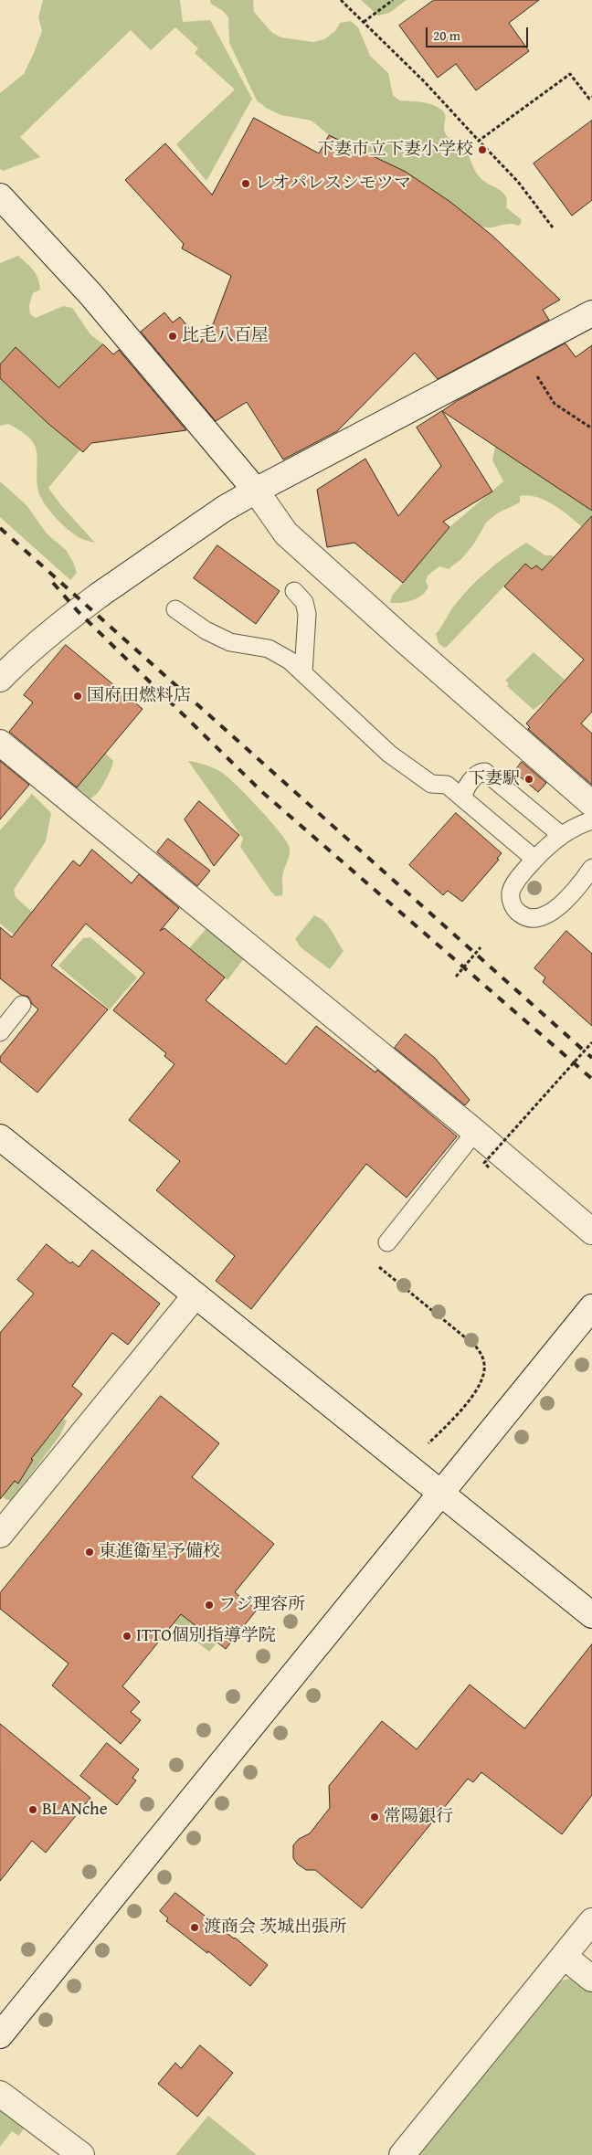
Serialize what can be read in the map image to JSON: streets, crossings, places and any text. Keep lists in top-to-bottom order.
{
  "places": [
    "下妻市立下妻小学校",
    "レオパレスシモツマ",
    "比毛八百屋",
    "国府田燃料店",
    "下妻駅",
    "東進衛星予備校",
    "フジ理容所",
    "ITTO個別指導学院",
    "BLANche",
    "常陽銀行",
    "渡商会 茨城出張所"
  ],
  "scale_bar": "20 m"
}
